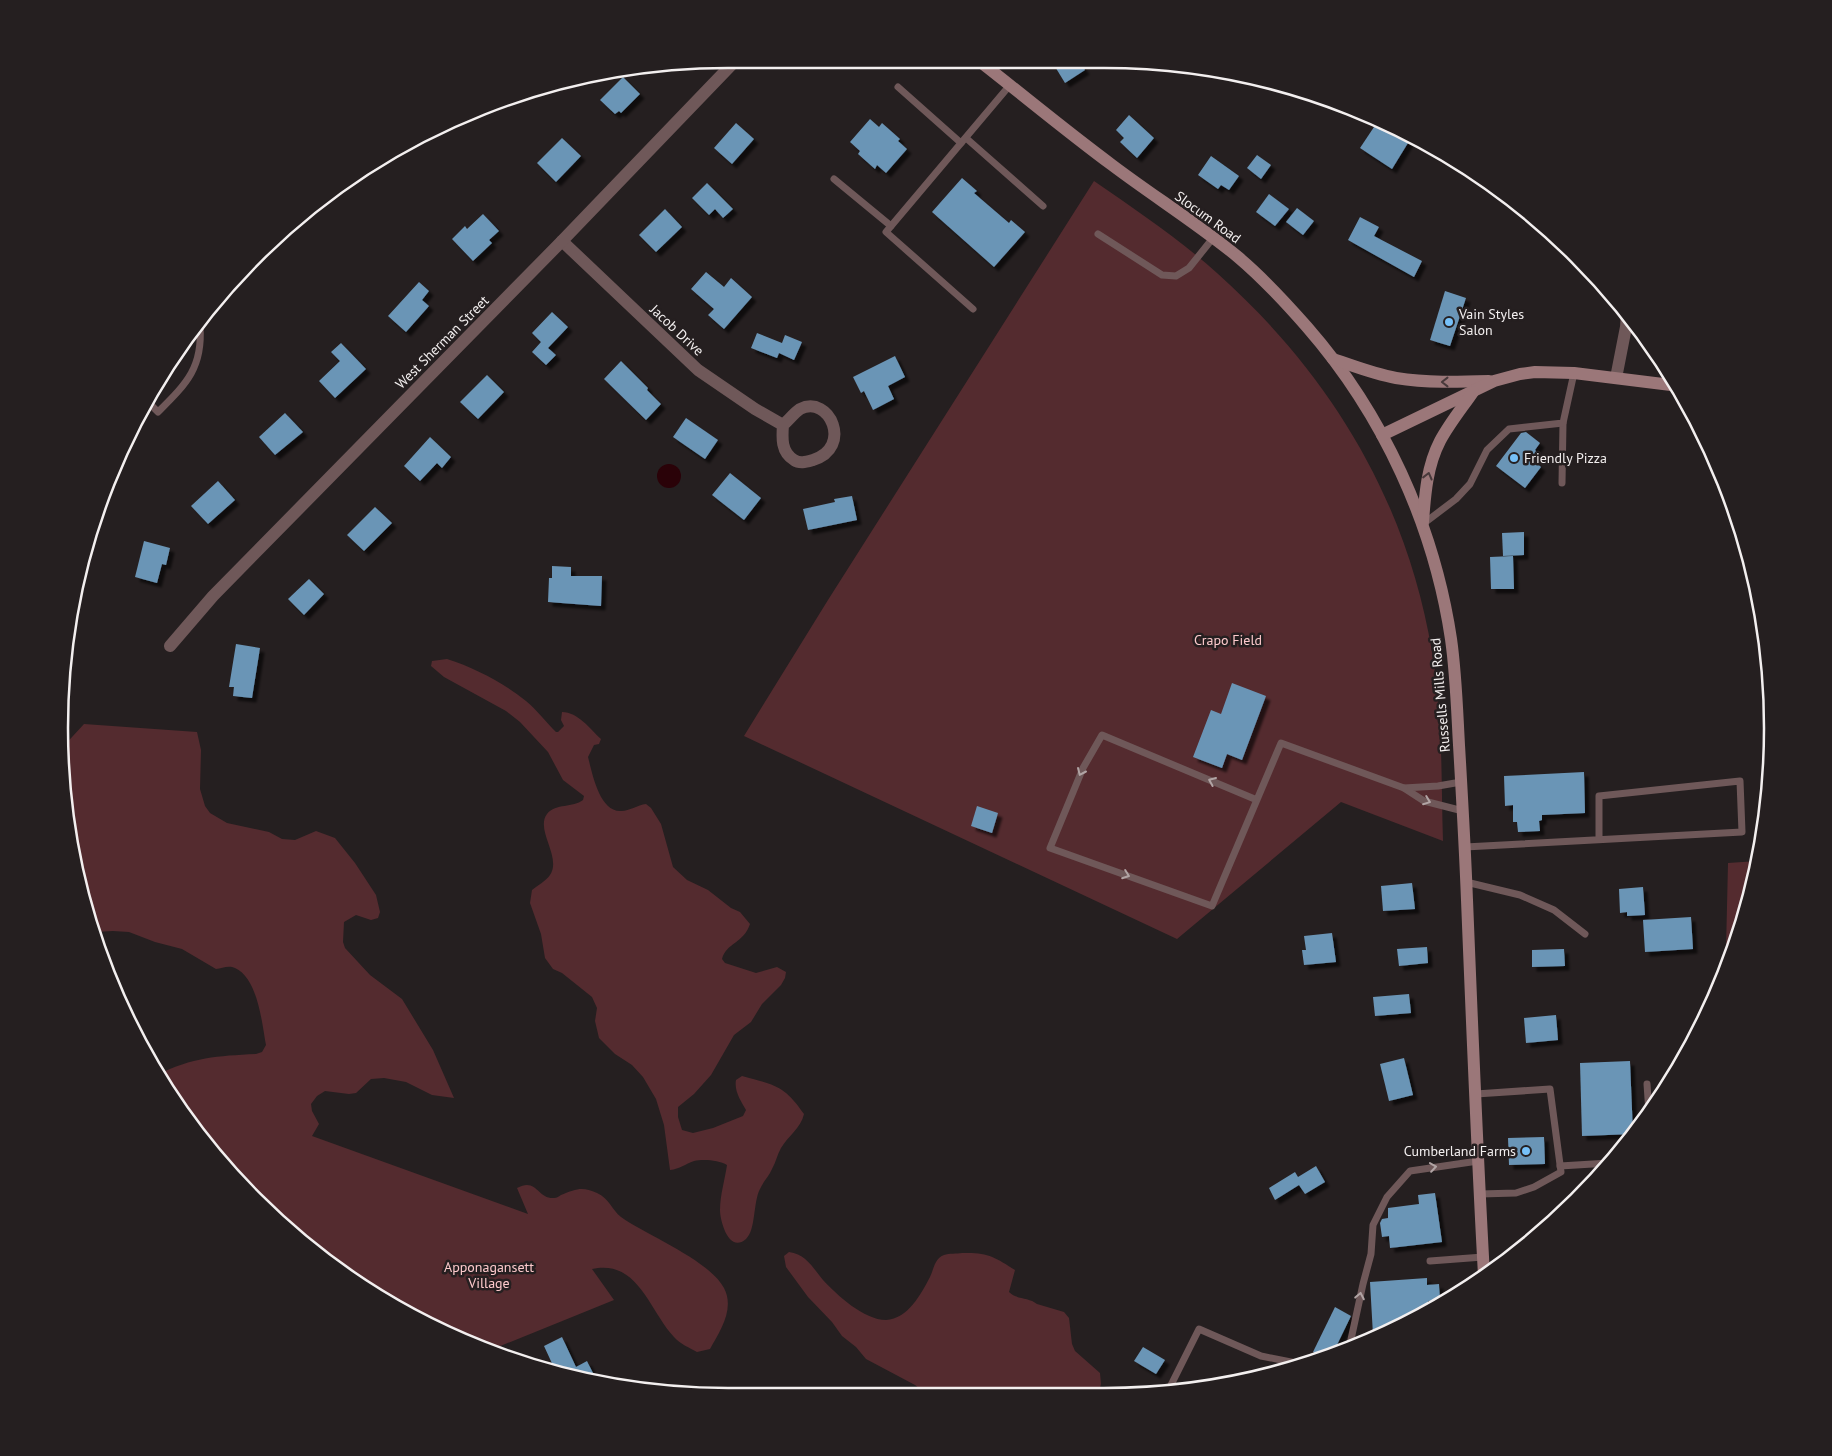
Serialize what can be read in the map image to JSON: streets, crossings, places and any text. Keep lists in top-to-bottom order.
{
  "streets": {
    "main road": ["Slocum Road", "Russells Mills Road"],
    "street": ["Jacob Drive", "West Sherman Street"]
  },
  "crossings": [
    ["Slocum Road", "Russells Mills Road"],
    ["Jacob Drive", "West Sherman Street"]
  ],
  "parks": ["Crapo Field", "Apponagansett Village"],
  "places": ["Vain Styles Salon", "Friendly Pizza", "Cumberland Farms"]
}
